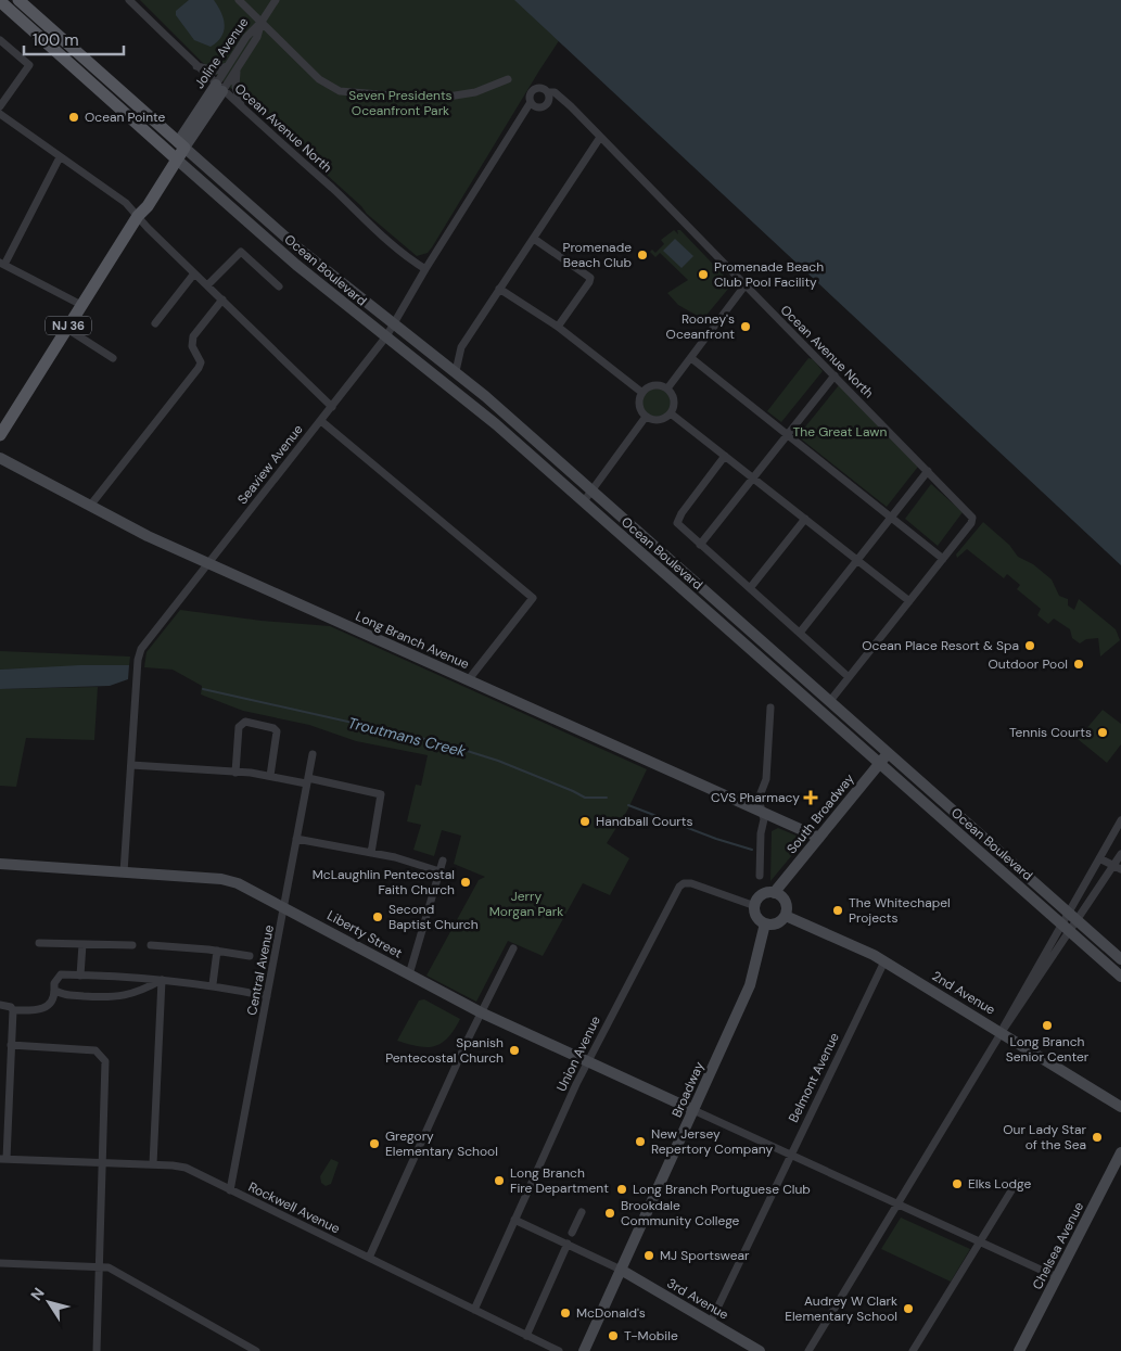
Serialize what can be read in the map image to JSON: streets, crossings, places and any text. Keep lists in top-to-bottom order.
{
  "streets": {
    "main road": ["Joline Avenue", "NJ 36"],
    "street": [
      "Ocean Avenue North",
      "Ocean Boulevard",
      "Seaview Avenue",
      "Long Branch Avenue",
      "South Broadway",
      "Liberty Street",
      "Central Avenue",
      "2nd Avenue",
      "Union Avenue",
      "Belmont Avenue",
      "Broadway",
      "Rockwell Avenue",
      "Chelsea Avenue",
      "3rd Avenue"
    ]
  },
  "crossings": [
    ["Joline Avenue", "Ocean Avenue North"],
    ["Joline Avenue", "Ocean Boulevard"],
    ["Ocean Avenue North", "Seaview Avenue"],
    ["Ocean Boulevard", "Seaview Avenue"],
    ["Ocean Boulevard", "South Broadway"],
    ["Seaview Avenue", "Long Branch Avenue"],
    ["Seaview Avenue", "Liberty Street"],
    ["Long Branch Avenue", "South Broadway"],
    ["South Broadway", "2nd Avenue"],
    ["South Broadway", "Union Avenue"],
    ["South Broadway", "Broadway"],
    ["Liberty Street", "Central Avenue"],
    ["Liberty Street", "Union Avenue"],
    ["Liberty Street", "Broadway"],
    ["Central Avenue", "Rockwell Avenue"],
    ["2nd Avenue", "Union Avenue"],
    ["2nd Avenue", "Belmont Avenue"],
    ["2nd Avenue", "Broadway"],
    ["Union Avenue", "Broadway"],
    ["Union Avenue", "Rockwell Avenue"],
    ["Belmont Avenue", "3rd Avenue"],
    ["Broadway", "3rd Avenue"]
  ],
  "water": ["Troutmans Creek"],
  "parks": ["Seven Presidents Oceanfront Park", "The Great Lawn", "Jerry Morgan Park"],
  "places": {
    "other": [
      "Ocean Pointe",
      "Promenade Beach Club",
      "Promenade Beach Club Pool Facility",
      "Rooney's Oceanfront",
      "Ocean Place Resort & Spa",
      "Outdoor Pool",
      "Tennis Courts",
      "Handball Courts",
      "McLaughlin Pentecostal Faith Church",
      "The Whitechapel Projects",
      "Second Baptist Church",
      "Long Branch Senior Center",
      "Spanish Pentecostal Church",
      "Our Lady Star of the Sea",
      "New Jersey Repertory Company",
      "Gregory Elementary School",
      "Long Branch Fire Department",
      "Elks Lodge",
      "Long Branch Portuguese Club",
      "Brookdale Community College",
      "MJ Sportswear",
      "Audrey W Clark Elementary School",
      "McDonald's",
      "T-Mobile"
    ],
    "health": ["CVS Pharmacy"]
  },
  "scale_bar": "100 m",
  "north": "top left"
}
